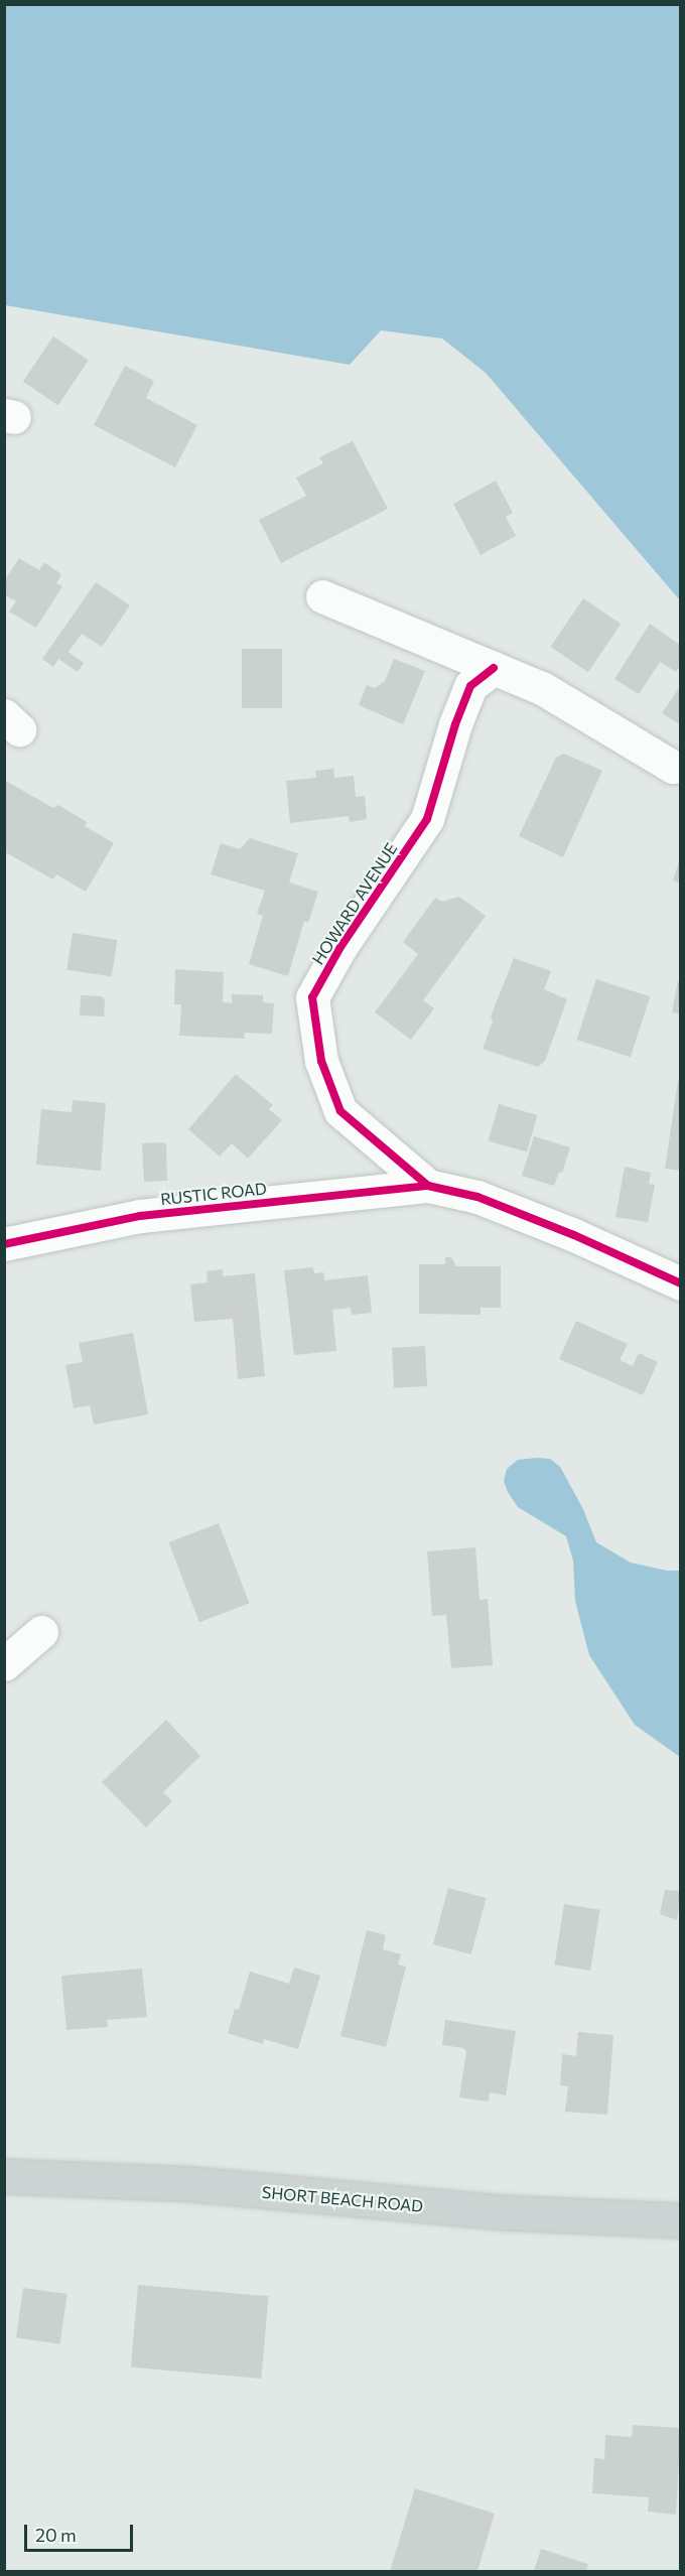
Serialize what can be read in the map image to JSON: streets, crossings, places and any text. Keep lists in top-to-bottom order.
{
  "streets": {
    "main road": ["SHORT BEACH ROAD"],
    "street": ["HOWARD AVENUE", "RUSTIC ROAD"]
  },
  "crossings": [
    ["HOWARD AVENUE", "RUSTIC ROAD"]
  ],
  "scale_bar": "20 m"
}
